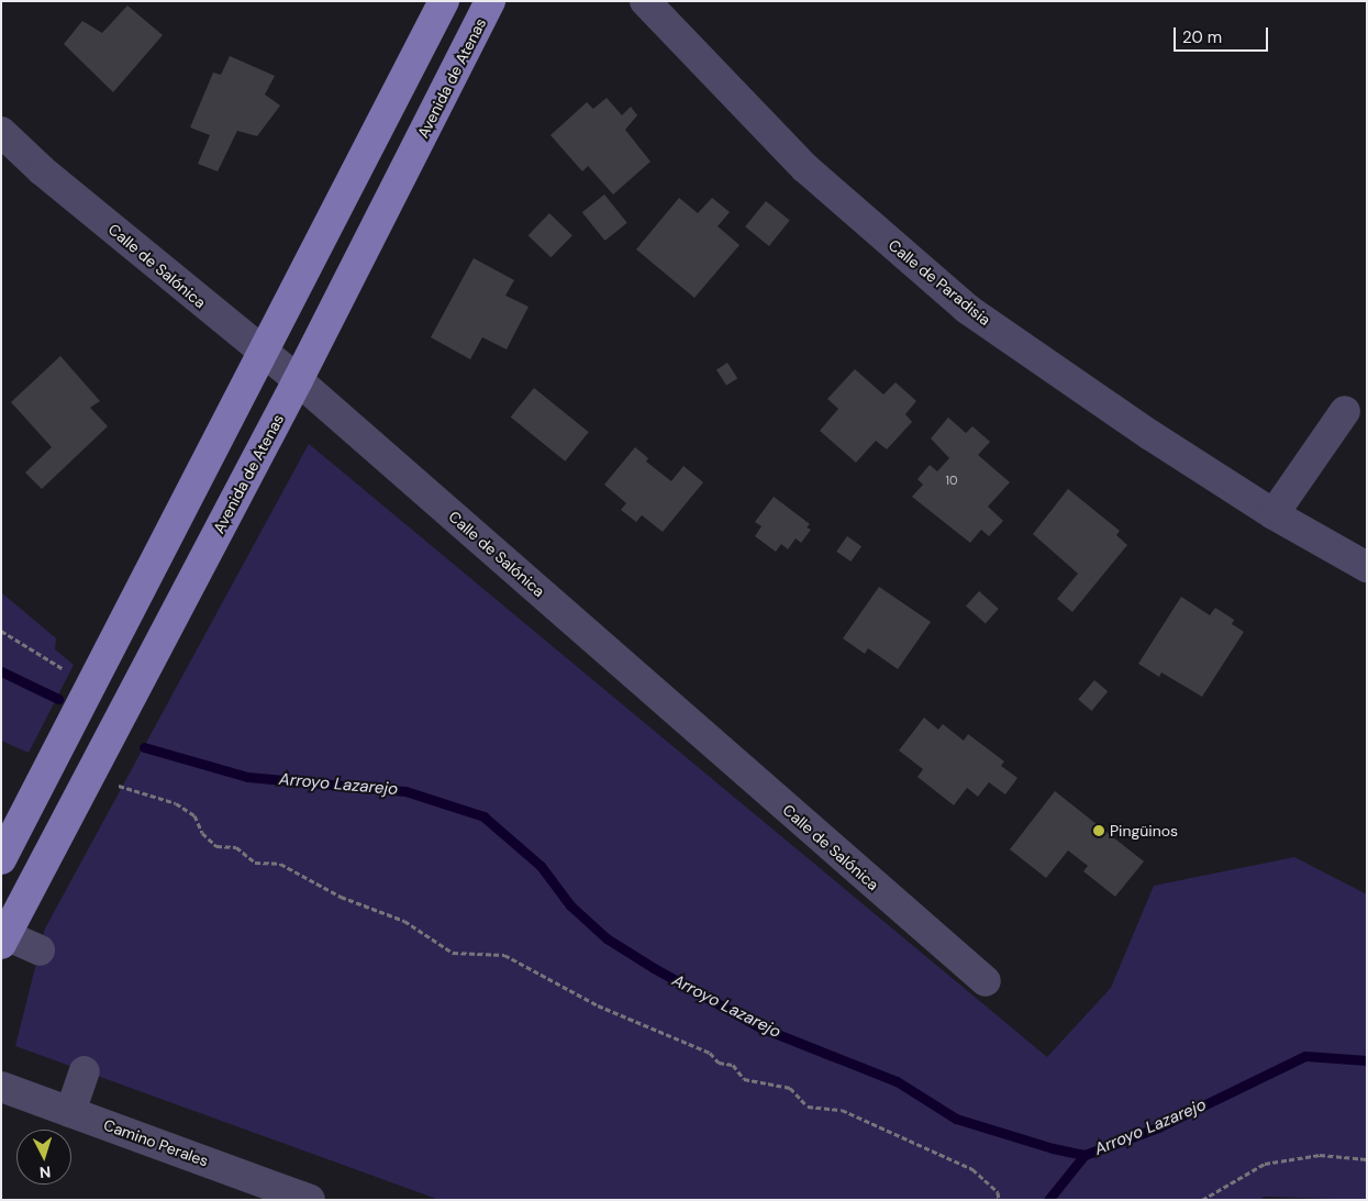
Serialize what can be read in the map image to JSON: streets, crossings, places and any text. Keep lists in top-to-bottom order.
{
  "streets": {
    "main road": ["Avenida de Atenas"],
    "street": ["Calle de Salónica", "Calle de Paradisia", "Camino Perales"]
  },
  "crossings": [
    ["Avenida de Atenas", "Calle de Salónica"]
  ],
  "water": ["Arroyo Lazarejo"],
  "places": ["Pingüinos"],
  "house_numbers": ["10"],
  "scale_bar": "20 m",
  "north": "bottom"
}
